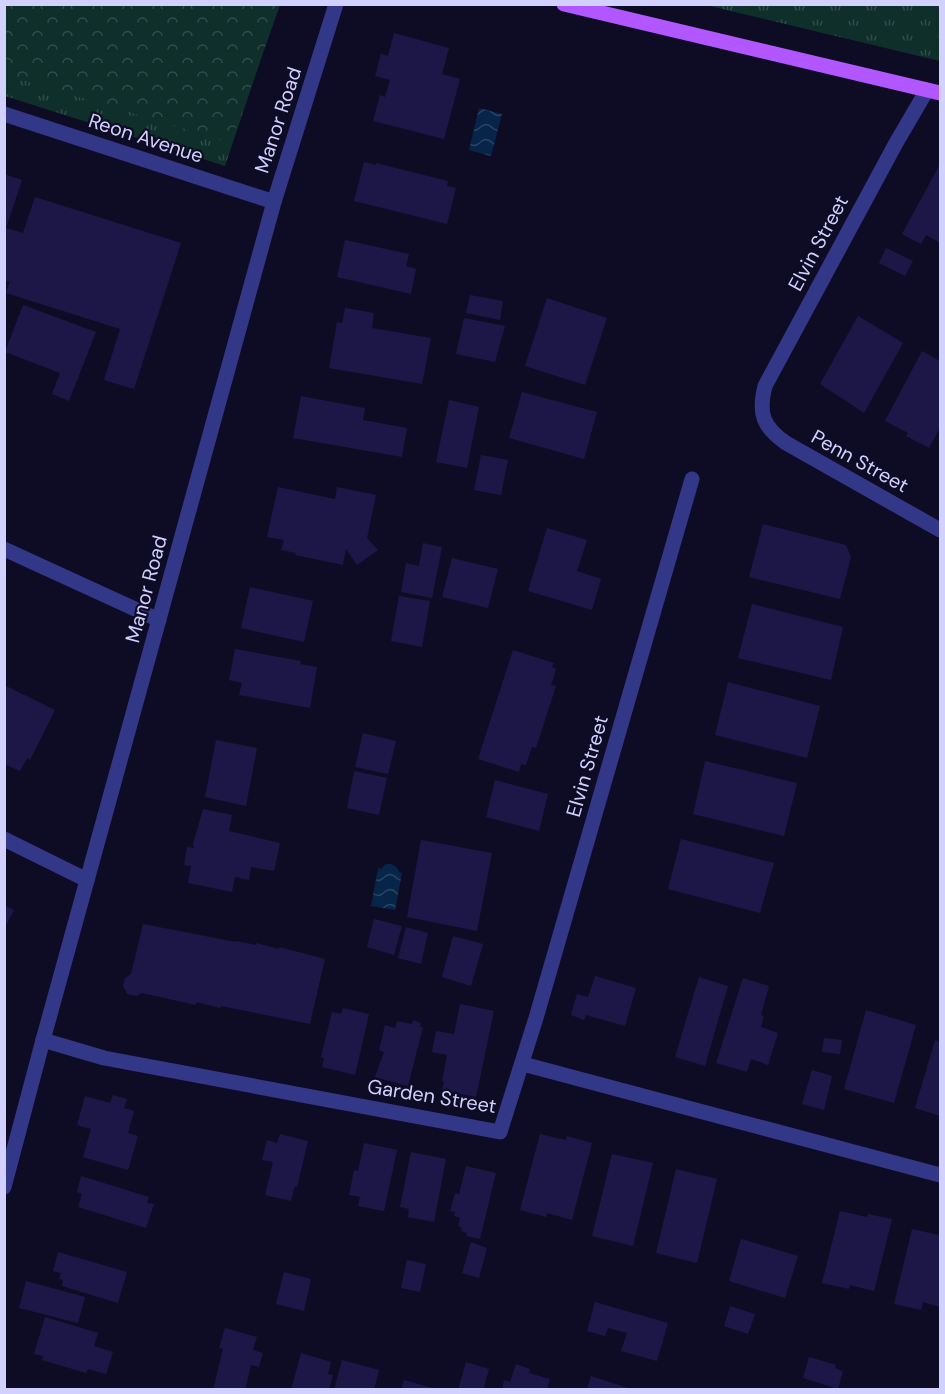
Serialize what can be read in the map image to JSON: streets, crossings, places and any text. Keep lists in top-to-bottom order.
{
  "streets": {
    "street": [
      "Manor Road",
      "Reon Avenue",
      "Elvin Street",
      "Penn Street",
      "Garden Street"
    ]
  },
  "crossings": [
    ["Manor Road", "Reon Avenue"],
    ["Manor Road", "Garden Street"],
    ["Elvin Street", "Penn Street"],
    ["Elvin Street", "Garden Street"]
  ]
}
